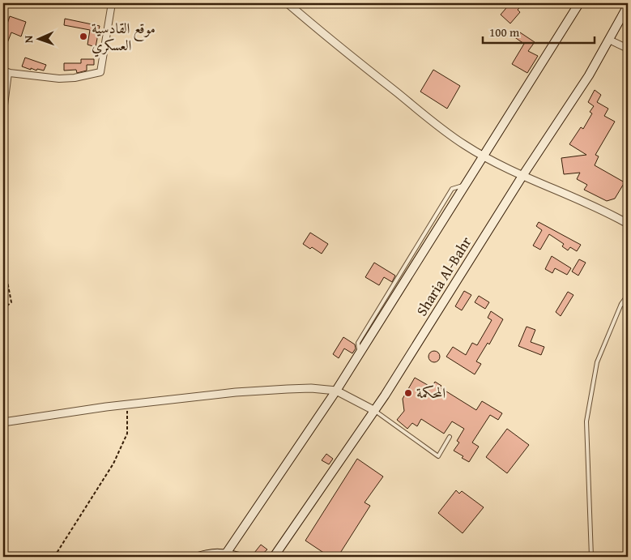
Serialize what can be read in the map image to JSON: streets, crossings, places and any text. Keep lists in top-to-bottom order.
{
  "streets": {
    "main road": ["Sharia Al-Bahr"]
  },
  "places": ["موقع القادسية العسكري", "المحكمة"],
  "scale_bar": "100 m",
  "north": "left"
}
